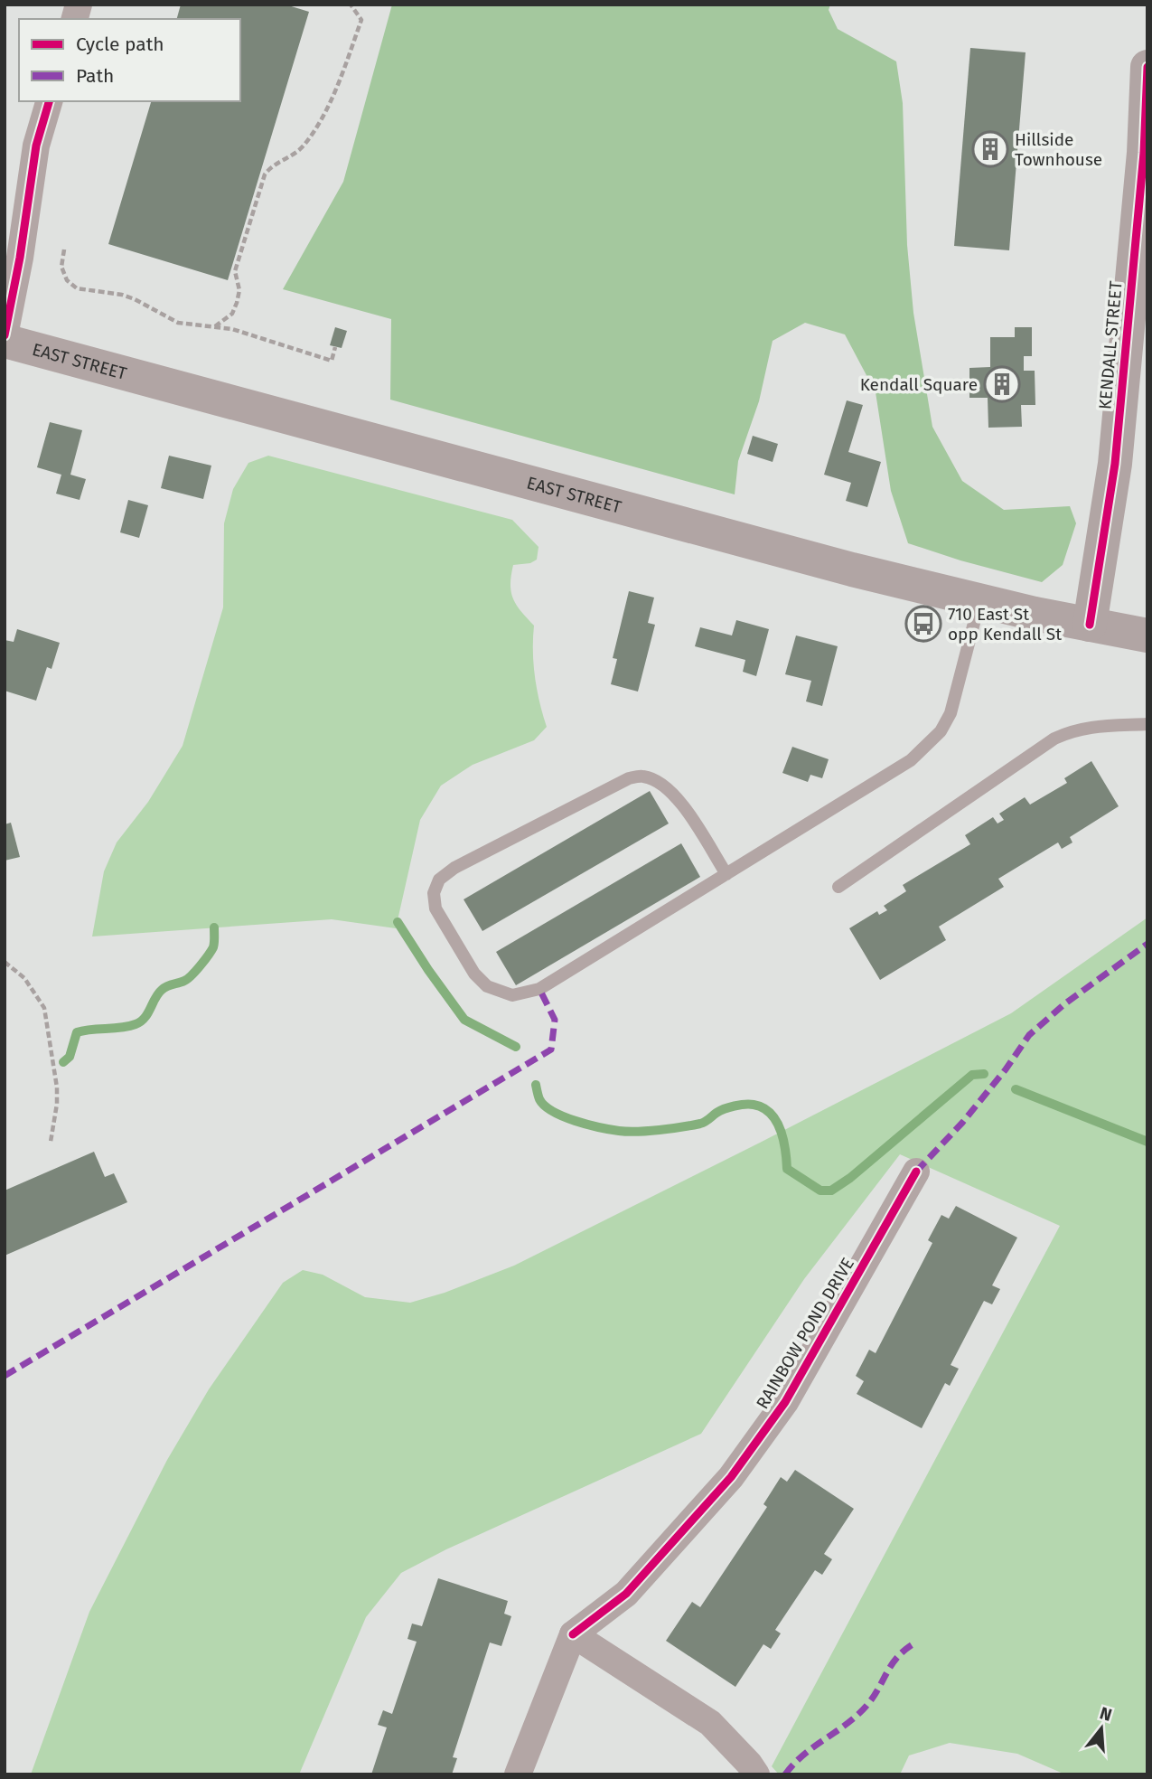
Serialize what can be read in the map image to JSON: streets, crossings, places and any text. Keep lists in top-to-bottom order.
{
  "streets": {
    "main road": ["KENDALL STREET", "EAST STREET"],
    "street": ["RAINBOW POND DRIVE"]
  },
  "crossings": [
    ["KENDALL STREET", "EAST STREET"]
  ],
  "places": {
    "building": ["Hillside Townhouse", "Kendall Square"],
    "bus stop": ["710 East St opp Kendall St"]
  },
  "legend": ["Cycle path", "Path"],
  "north": "top"
}
